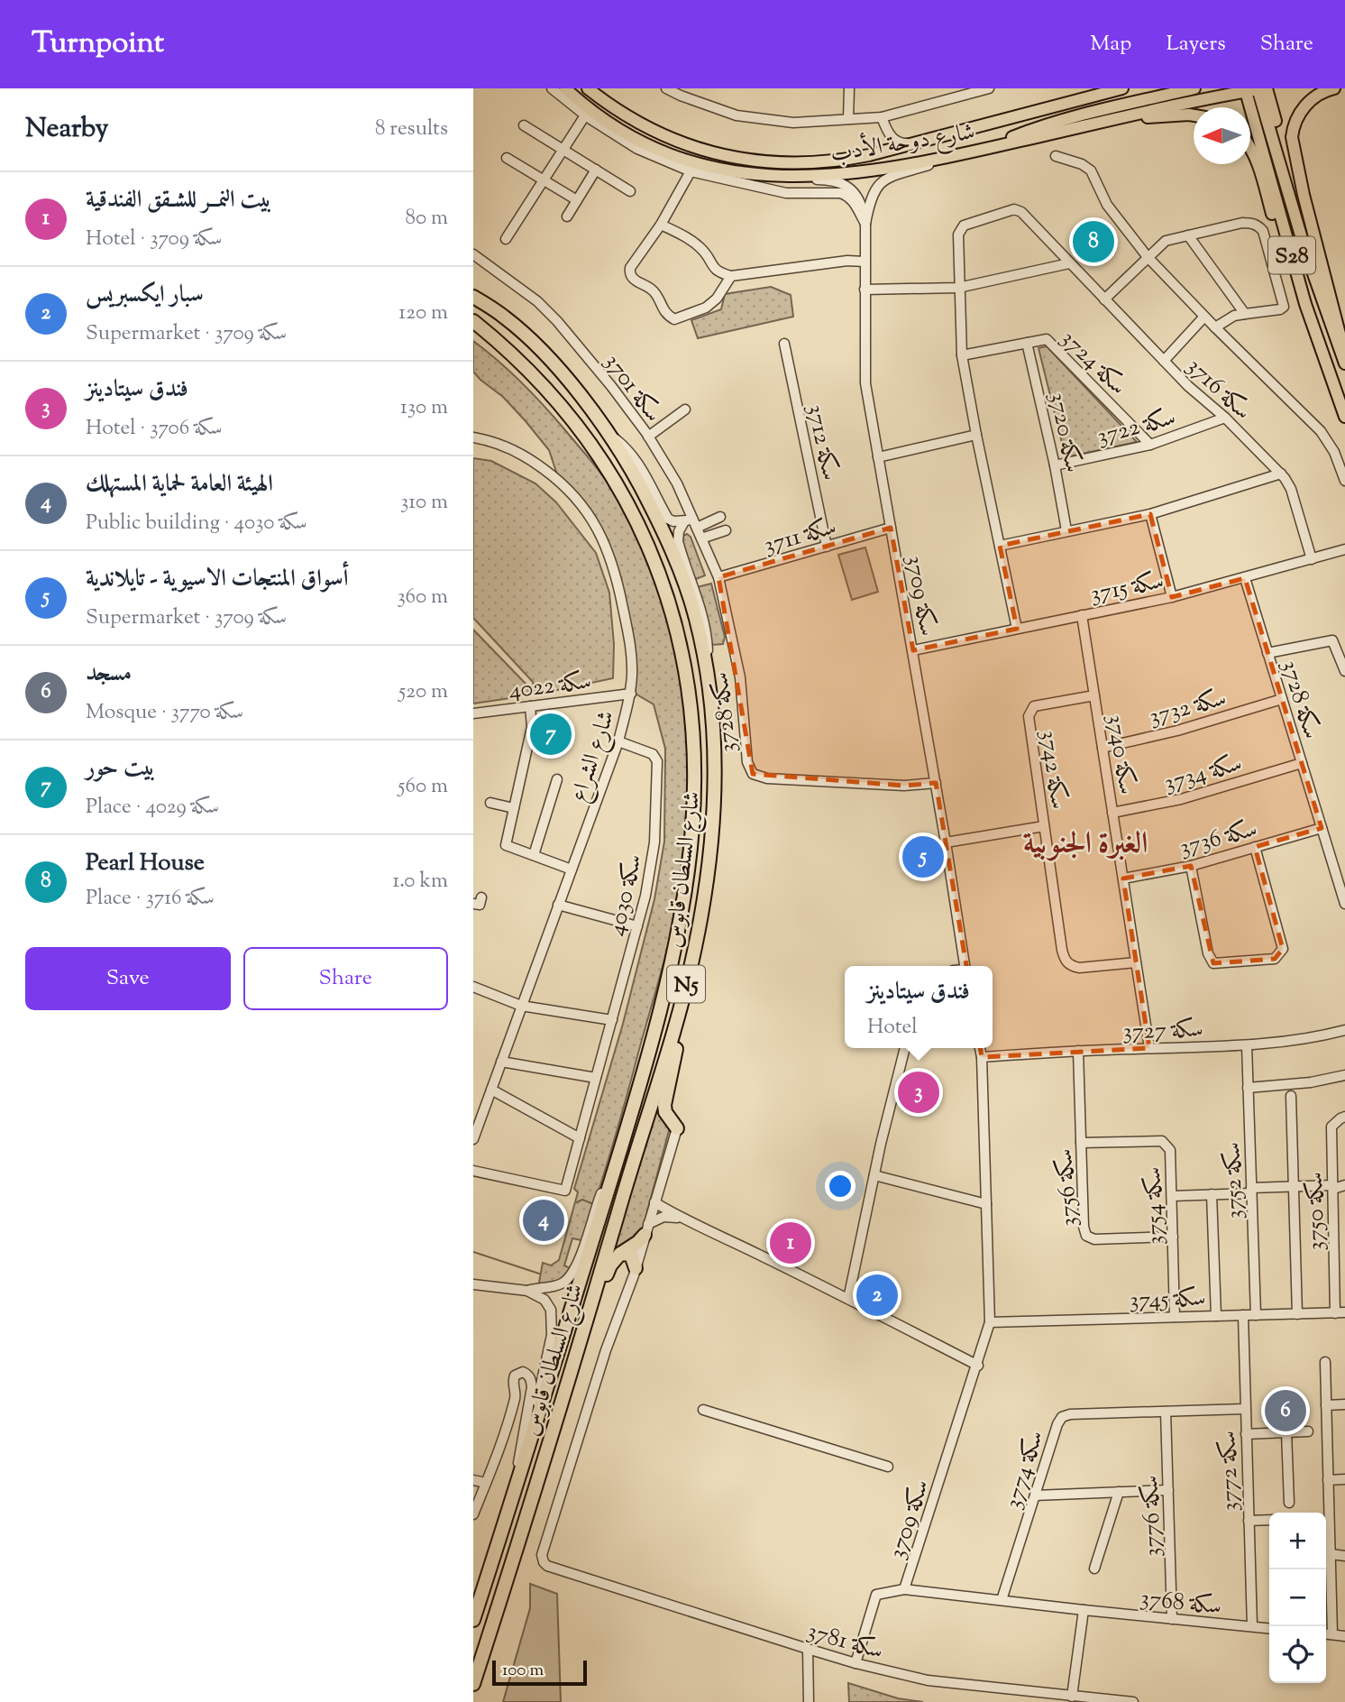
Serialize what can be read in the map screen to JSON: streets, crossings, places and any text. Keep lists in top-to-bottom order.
{
  "streets": {
    "highway": ["شارع السلطان قابوس", "N5"],
    "main road": ["شارع دوحة الأدب", "S28"],
    "street": [
      "سكة 3724",
      "سكة 3701",
      "سكة 3716",
      "سكة 3722",
      "سكة 3720",
      "سكة 3712",
      "سكة 3711",
      "سكة 3715",
      "سكة 3709",
      "سكة 4022",
      "سكة 3728",
      "سكة 3732",
      "سكة 3740",
      "شارع الشراع",
      "سكة 3742",
      "سكة 3734",
      "سكة 3736",
      "سكة 4030",
      "سكة 3727",
      "سكة 3752",
      "سكة 3756",
      "سكة 3754",
      "سكة 3750",
      "سكة 3745",
      "سكة 3774",
      "سكة 3772",
      "سكة 3776",
      "سكة 3768",
      "سكة 3781"
    ]
  },
  "crossings": [
    ["شارع دوحة الأدب", "S28"],
    ["شارع دوحة الأدب", "سكة 3709"],
    ["سكة 3724", "سكة 3716"],
    ["سكة 3724", "سكة 3722"],
    ["سكة 3724", "سكة 3720"],
    ["سكة 3701", "سكة 3711"],
    ["سكة 3701", "سكة 3728"],
    ["سكة 3716", "سكة 3722"],
    ["سكة 3716", "سكة 3715"],
    ["سكة 3722", "سكة 3720"],
    ["سكة 3712", "سكة 3711"],
    ["سكة 3711", "سكة 3709"],
    ["سكة 3711", "سكة 3728"],
    ["سكة 3715", "سكة 3709"],
    ["سكة 3715", "سكة 3728"],
    ["سكة 3715", "سكة 3740"],
    ["سكة 3709", "سكة 3728"],
    ["سكة 3709", "سكة 3742"],
    ["سكة 3709", "سكة 3727"],
    ["سكة 3709", "سكة 3745"],
    ["سكة 3709", "سكة 3768"],
    ["سكة 3709", "سكة 3781"],
    ["سكة 4022", "شارع الشراع"],
    ["سكة 3728", "سكة 3732"],
    ["سكة 3728", "سكة 3734"],
    ["سكة 3728", "سكة 3736"],
    ["سكة 3732", "سكة 3740"],
    ["سكة 3740", "سكة 3742"],
    ["سكة 3740", "سكة 3734"],
    ["سكة 3740", "سكة 3736"],
    ["سكة 3740", "سكة 3727"],
    ["شارع الشراع", "سكة 4030"],
    ["سكة 3727", "سكة 3752"],
    ["سكة 3727", "سكة 3756"],
    ["سكة 3752", "سكة 3745"],
    ["سكة 3756", "سكة 3754"],
    ["سكة 3754", "سكة 3745"],
    ["سكة 3750", "سكة 3745"],
    ["سكة 3745", "سكة 3772"],
    ["سكة 3774", "سكة 3772"],
    ["سكة 3774", "سكة 3776"],
    ["سكة 3774", "سكة 3768"],
    ["سكة 3772", "سكة 3768"],
    ["سكة 3776", "سكة 3768"]
  ],
  "districts": ["الغبرة الجنوبية"],
  "scale_bar": "100 m",
  "north": "left",
  "page": {
    "header": "Turnpoint",
    "nav": ["Map", "Layers", "Share"],
    "heading": ["Nearby", "8 results"],
    "list": [
      {
        "mark": "1",
        "name": "بيت النمــر للشـقق الفندقية",
        "note": "Hotel · سكة 3709",
        "value": "80 m"
      },
      {
        "mark": "2",
        "name": "سبار ايكسبريس",
        "note": "Supermarket · سكة 3709",
        "value": "120 m"
      },
      {
        "mark": "3",
        "name": "فندق سيتادينز",
        "note": "Hotel · سكة 3706",
        "value": "130 m"
      },
      {
        "mark": "4",
        "name": "الهيئة العامة لحماية المستهلك",
        "note": "Public building · سكة 4030",
        "value": "310 m"
      },
      {
        "mark": "5",
        "name": "أسواق المنتجات الاسيوية - تايلاندية",
        "note": "Supermarket · سكة 3709",
        "value": "360 m"
      },
      {
        "mark": "6",
        "name": "مسجد",
        "note": "Mosque · سكة 3770",
        "value": "520 m"
      },
      {
        "mark": "7",
        "name": "بيت حور",
        "note": "Place · سكة 4029",
        "value": "560 m"
      },
      {
        "mark": "8",
        "name": "Pearl House",
        "note": "Place · سكة 3716",
        "value": "1.0 km"
      }
    ],
    "pins": [
      "8",
      "7",
      "5",
      "3",
      "4",
      "1",
      "2",
      "6"
    ],
    "buttons": ["Save", "Share"],
    "popup": ["فندق سيتادينز", "Hotel"],
    "map_buttons": ["+", "−"],
    "scale": "100 m"
  }
}
